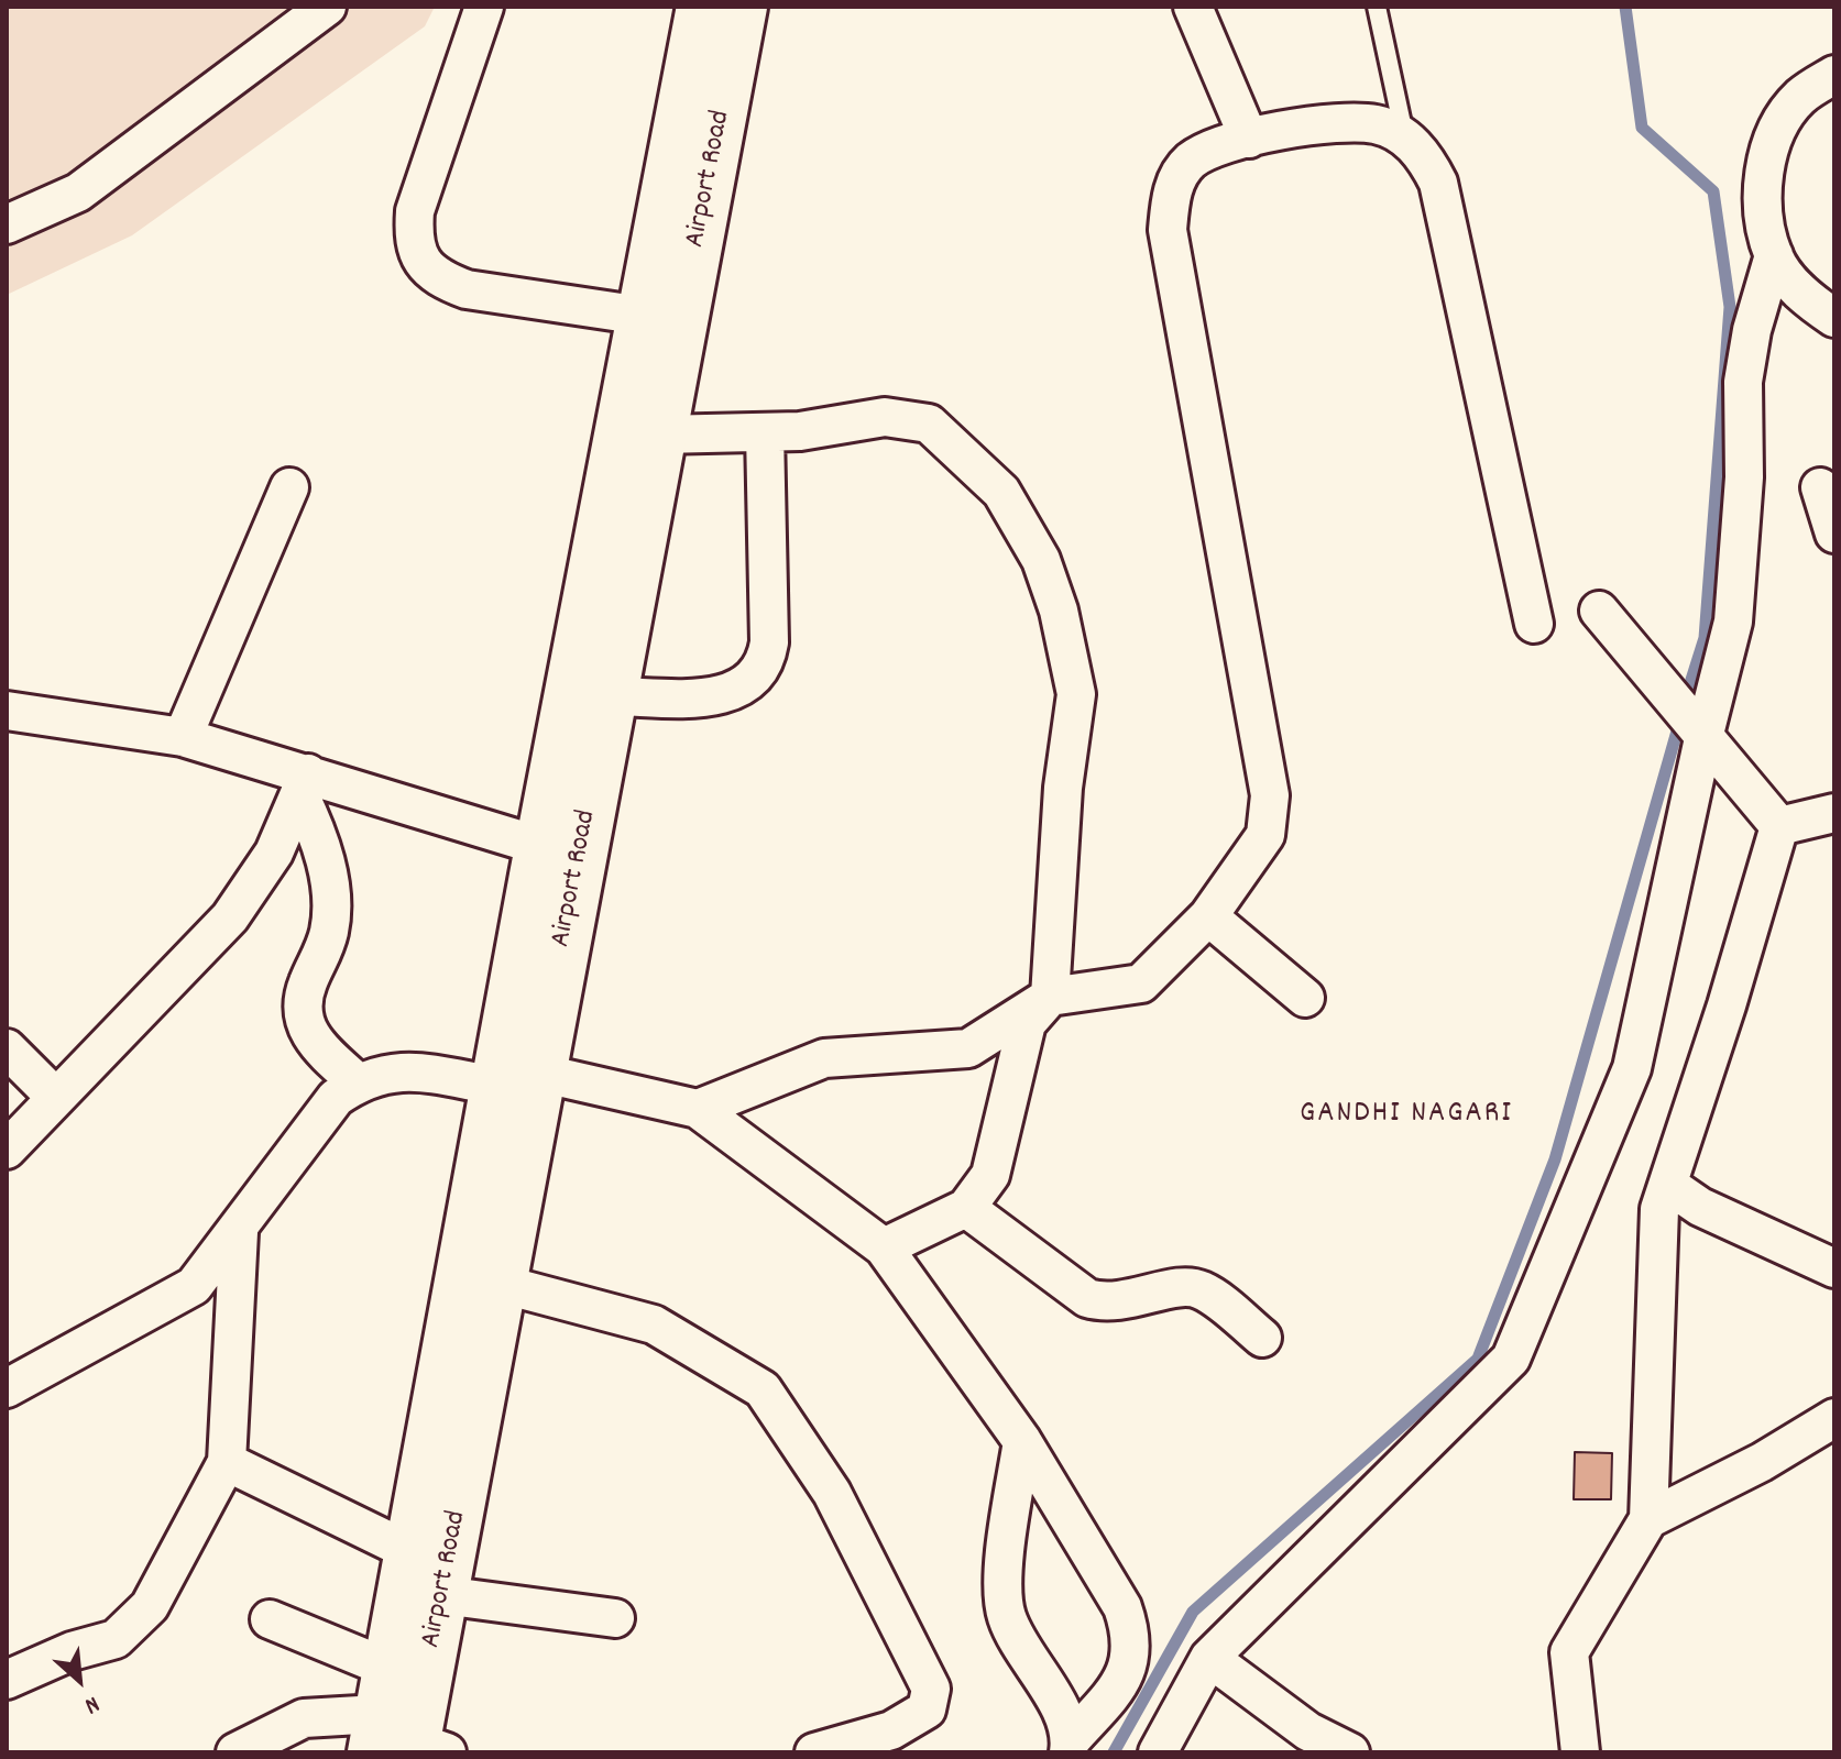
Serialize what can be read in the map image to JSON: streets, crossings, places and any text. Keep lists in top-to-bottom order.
{
  "streets": {
    "highway": ["Airport Road"]
  },
  "districts": ["GANDHI NAGARI"],
  "north": "bottom right"
}
